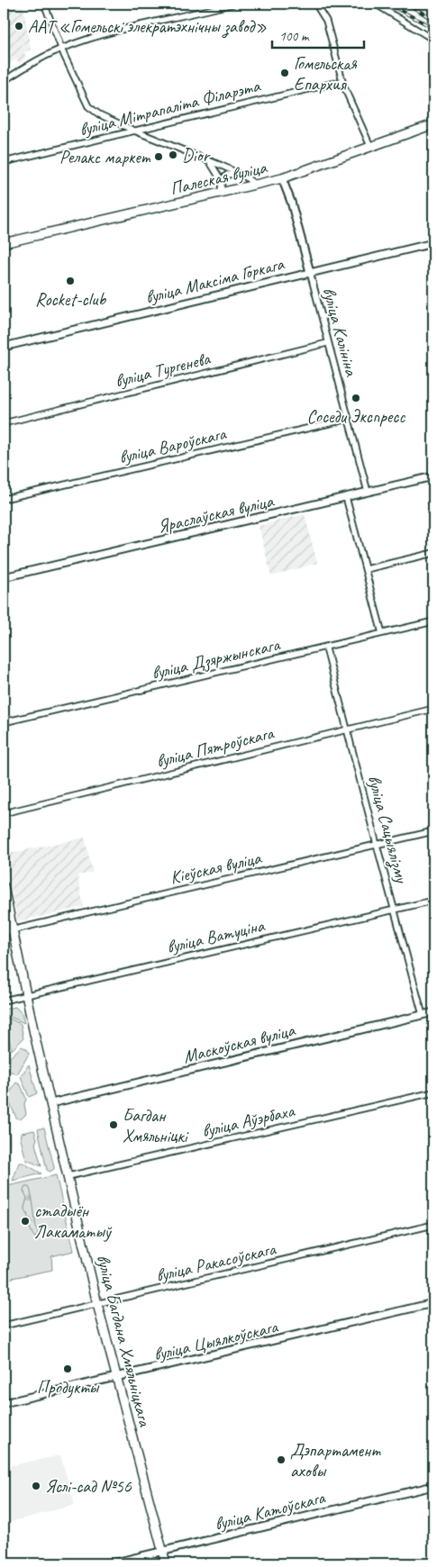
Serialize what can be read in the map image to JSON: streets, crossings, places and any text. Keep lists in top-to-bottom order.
{
  "streets": {
    "main road": ["Палеская вуліца", "вуліца Багдана Хмяльніцкага"],
    "street": [
      "вуліца Мітрапаліта Філарэта",
      "вуліца Максіма Горкага",
      "вуліца Калініна",
      "вуліца Тургенева",
      "вуліца Вароўскага",
      "Яраслаўская вуліца",
      "вуліца Дзяржынскага",
      "вуліца Пятроўскага",
      "вуліца Сацыялізму",
      "Кіеўская вуліца",
      "вуліца Ватуціна",
      "Маскоўская вуліца",
      "вуліца Аўэрбаха",
      "вуліца Ракасоўскага",
      "вуліца Цыялкоўскага",
      "вуліца Катоўскага"
    ]
  },
  "crossings": [
    ["Палеская вуліца", "вуліца Калініна"],
    ["вуліца Максіма Горкага", "вуліца Калініна"],
    ["вуліца Калініна", "вуліца Тургенева"],
    ["вуліца Калініна", "вуліца Вароўскага"],
    ["вуліца Калініна", "Яраслаўская вуліца"],
    ["вуліца Дзяржынскага", "вуліца Сацыялізму"],
    ["вуліца Пятроўскага", "вуліца Сацыялізму"],
    ["вуліца Сацыялізму", "Кіеўская вуліца"],
    ["вуліца Сацыялізму", "вуліца Ватуціна"],
    ["вуліца Сацыялізму", "Маскоўская вуліца"],
    ["Кіеўская вуліца", "вуліца Багдана Хмяльніцкага"],
    ["вуліца Ватуціна", "вуліца Багдана Хмяльніцкага"],
    ["Маскоўская вуліца", "вуліца Багдана Хмяльніцкага"],
    ["вуліца Аўэрбаха", "вуліца Багдана Хмяльніцкага"],
    ["вуліца Ракасоўскага", "вуліца Багдана Хмяльніцкага"],
    ["вуліца Багдана Хмяльніцкага", "вуліца Цыялкоўскага"],
    ["вуліца Багдана Хмяльніцкага", "вуліца Катоўскага"]
  ],
  "places": [
    "ААТ «Гомельскі элекратэхнічны завод»",
    "Гомельская Епархия",
    "Dior",
    "Релакс маркет",
    "Rocket-club",
    "Соседи Экспресс",
    "Багдан Хмяльніцкі",
    "стадыён Лакаматыў",
    "Продукты",
    "Дэпартамент аховы",
    "Яслі-сад №56"
  ],
  "scale_bar": "100 m"
}
